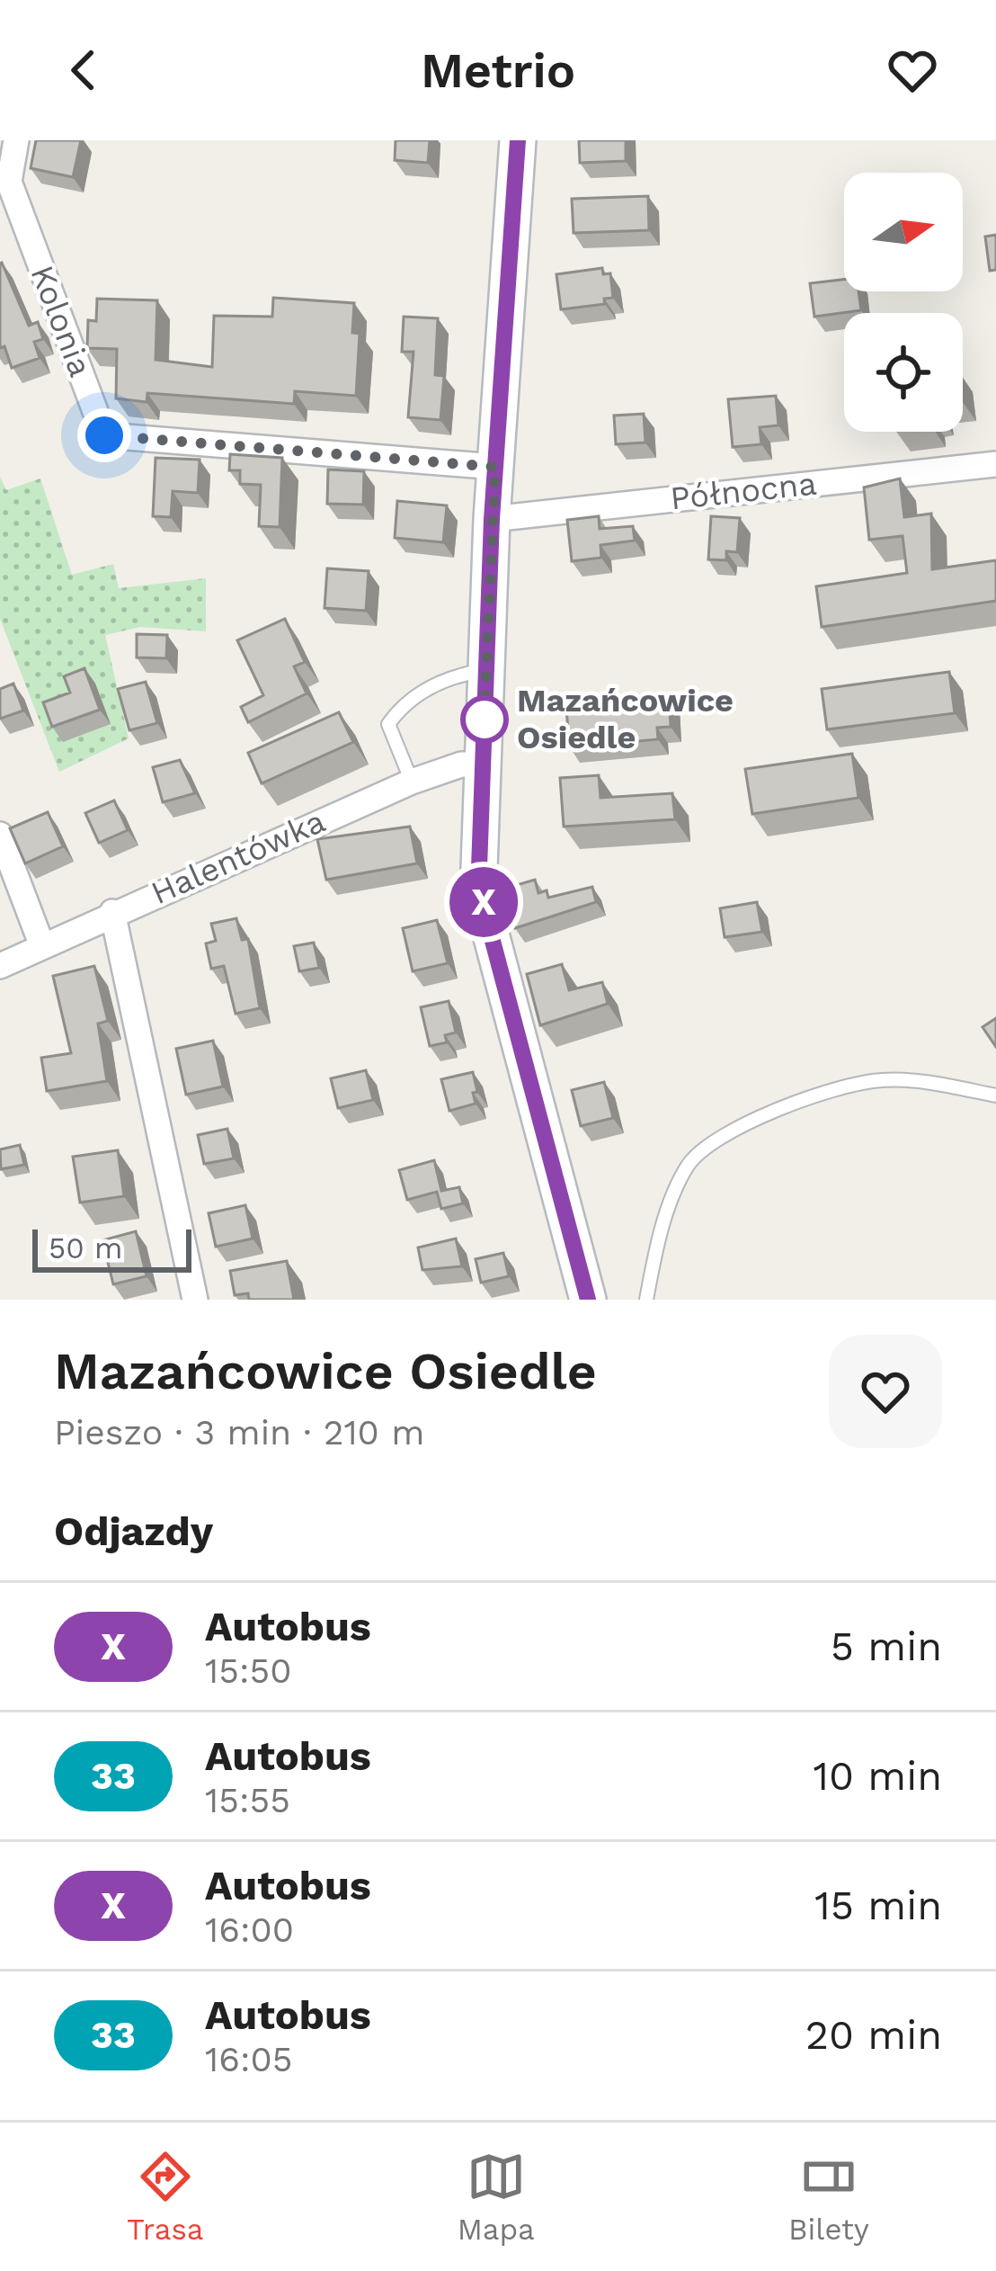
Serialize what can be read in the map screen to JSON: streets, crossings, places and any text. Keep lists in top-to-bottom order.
{
  "streets": {
    "street": ["Kolonia", "Północna", "Halentówka"]
  },
  "places": ["Mazańcowice Osiedle"],
  "lines": ["bus line X"],
  "scale_bar": "50 m",
  "north": "right",
  "page": {
    "header": "Metrio",
    "on_map": "X",
    "scale": "50 m",
    "heading": [
      ["Mazańcowice Osiedle", "Pieszo · 3 min · 210 m"],
      "Odjazdy"
    ],
    "list": [
      {
        "mark": "X",
        "name": "Autobus",
        "note": "15:50",
        "value": "5 min"
      },
      {
        "mark": "33",
        "name": "Autobus",
        "note": "15:55",
        "value": "10 min"
      },
      {
        "mark": "X",
        "name": "Autobus",
        "note": "16:00",
        "value": "15 min"
      },
      {
        "mark": "33",
        "name": "Autobus",
        "note": "16:05",
        "value": "20 min"
      }
    ],
    "tabs": ["Trasa", "Mapa", "Bilety"]
  }
}
